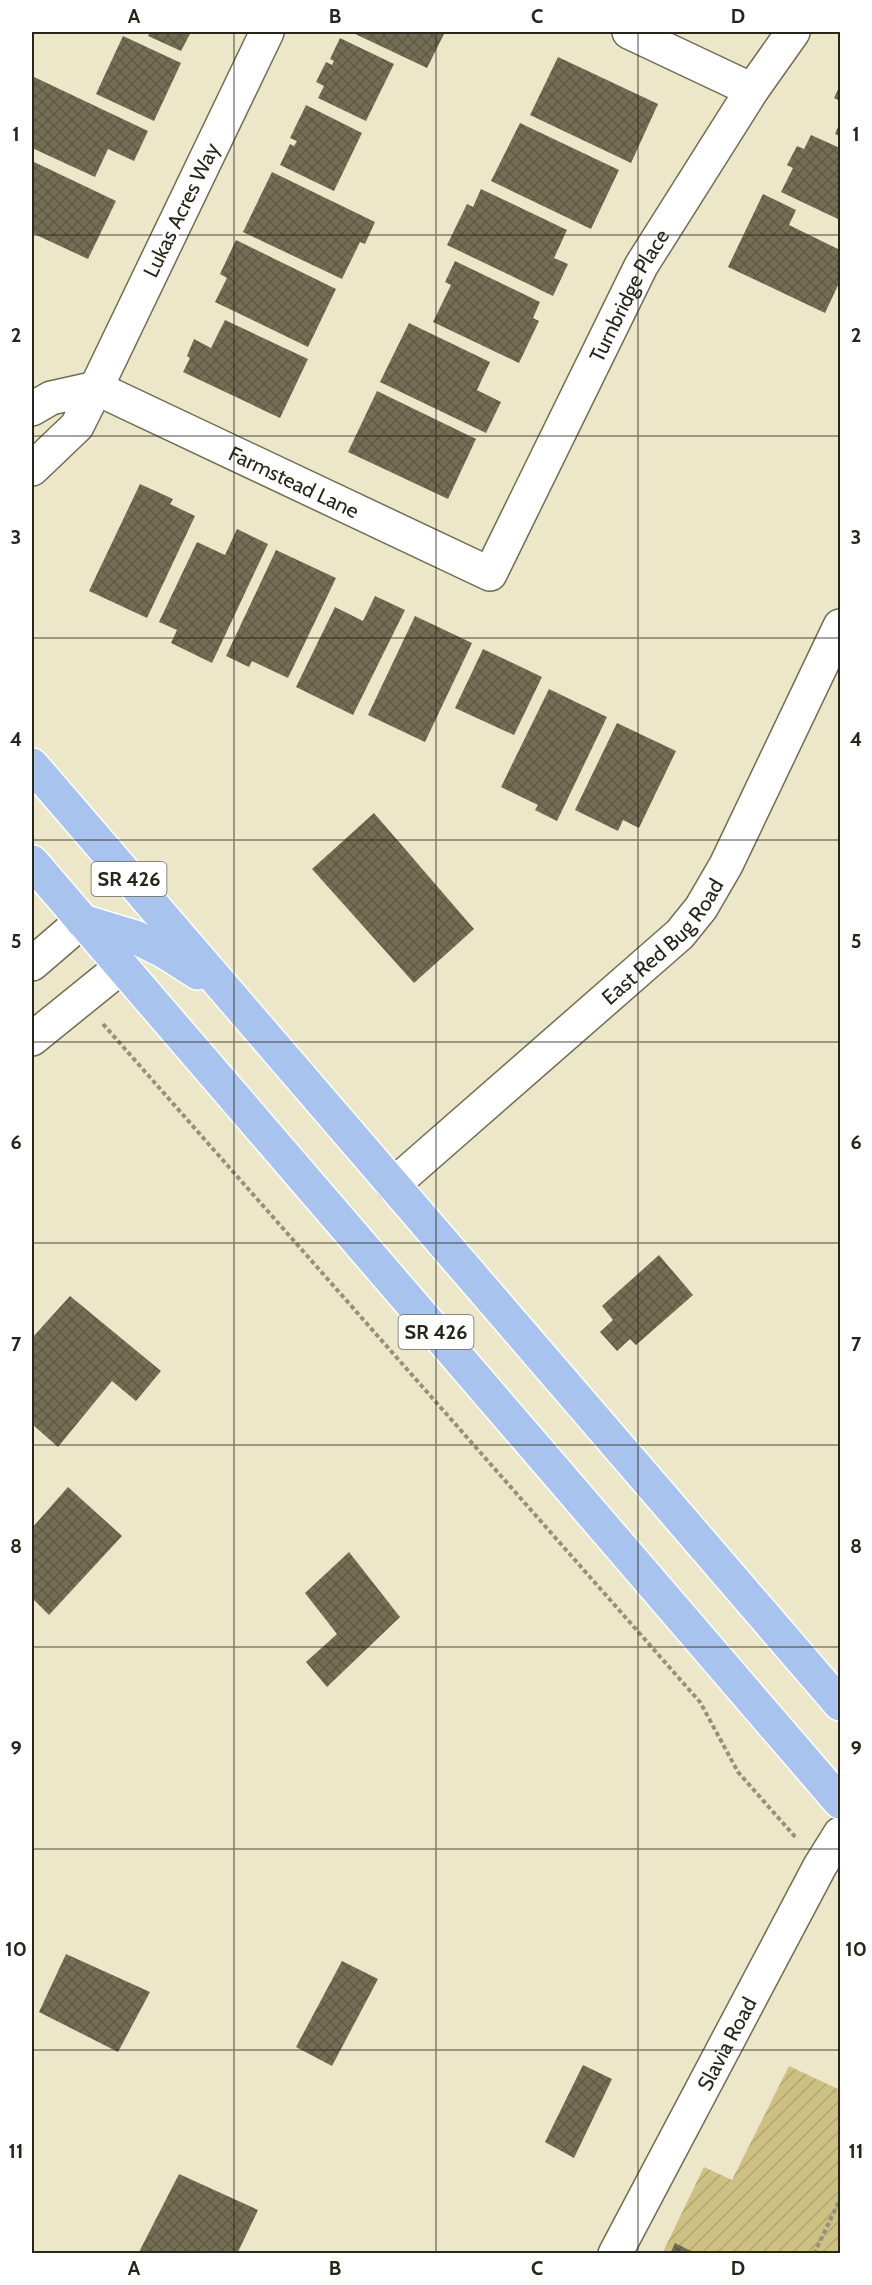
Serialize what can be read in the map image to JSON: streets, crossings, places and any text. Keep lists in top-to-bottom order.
{
  "streets": {
    "main road": ["SR 426"],
    "street": [
      "Lukas Acres Way",
      "Turnbridge Place",
      "Farmstead Lane",
      "East Red Bug Road",
      "Slavia Road"
    ]
  },
  "crossings": [
    ["Lukas Acres Way", "Farmstead Lane"],
    ["Turnbridge Place", "Farmstead Lane"],
    ["SR 426", "East Red Bug Road"]
  ],
  "grid": {
    "columns": [
      "A",
      "B",
      "C",
      "D"
    ],
    "rows": [
      "1",
      "2",
      "3",
      "4",
      "5",
      "6",
      "7",
      "8",
      "9",
      "10",
      "11"
    ]
  }
}
